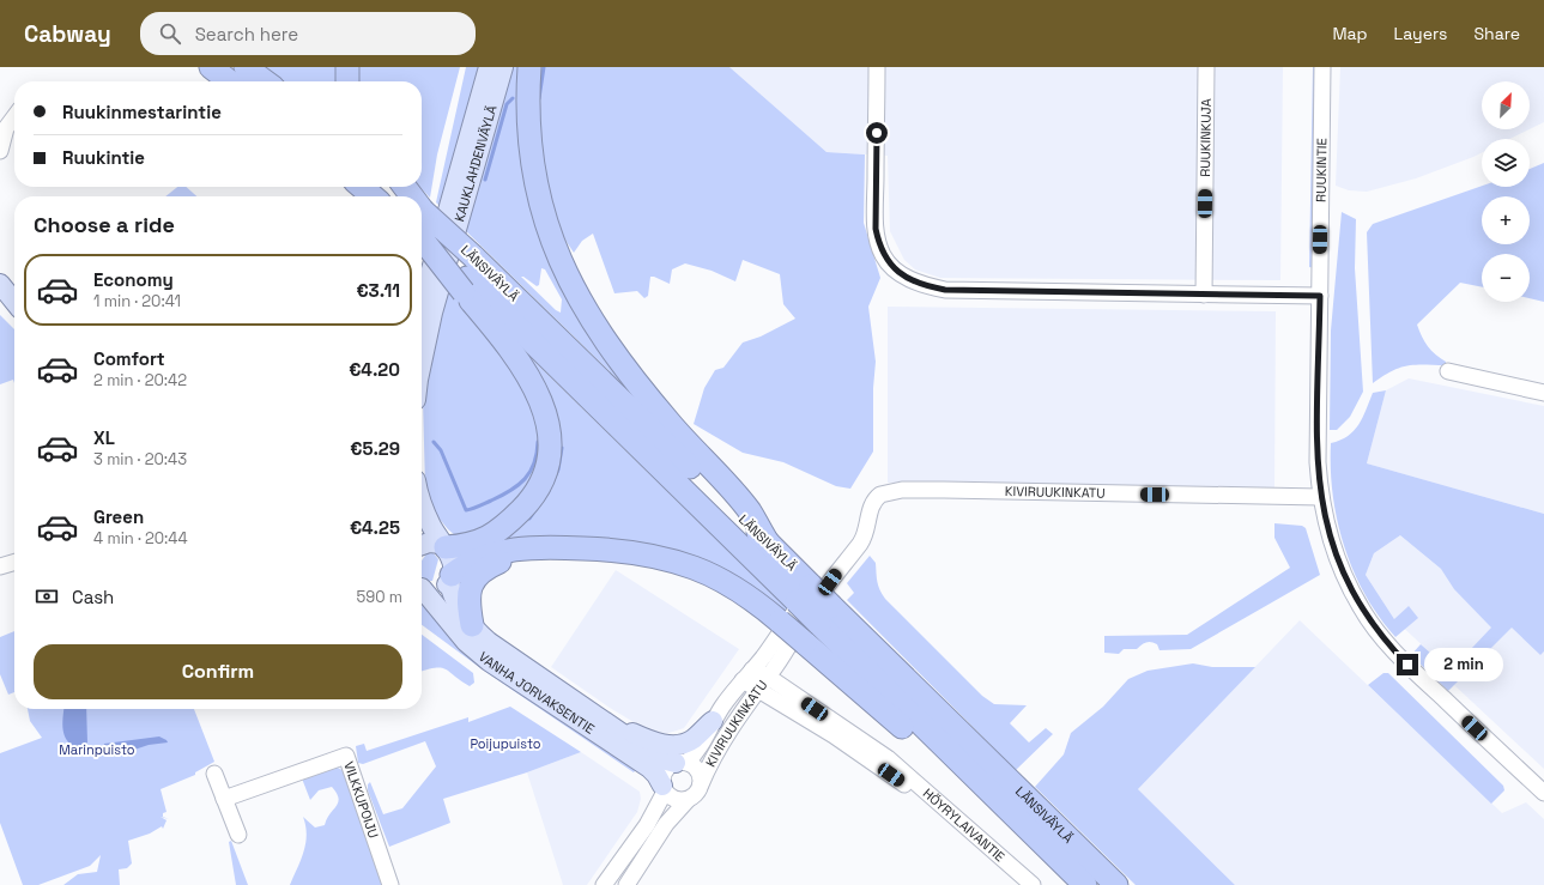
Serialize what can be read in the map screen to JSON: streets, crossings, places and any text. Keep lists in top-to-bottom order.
{
  "streets": {
    "highway": ["LÄNSIVÄYLÄ"],
    "main road": ["KAUKLAHDENVÄYLÄ", "VANHA JORVAKSENTIE"],
    "street": [
      "RUUKINKUJA",
      "RUUKINTIE",
      "KIVIRUUKINKATU",
      "VILKKUPOIJU",
      "HÖYRYLAIVANTIE"
    ]
  },
  "crossings": [
    ["RUUKINTIE", "KIVIRUUKINKATU"],
    ["KIVIRUUKINKATU", "VANHA JORVAKSENTIE"],
    ["KIVIRUUKINKATU", "HÖYRYLAIVANTIE"]
  ],
  "parks": ["Poijupuisto", "Marinpuisto"],
  "north": "top right",
  "page": {
    "header": "Cabway",
    "search": "Search here",
    "nav": ["Map", "Layers", "Share"],
    "map_buttons": ["+", "−"],
    "banner": ["Ruukinmestarintie", "Ruukintie"],
    "heading": "Choose a ride",
    "list": [
      {
        "name": "Economy",
        "note": "1 min · 20:41",
        "value": "€3.11"
      },
      {
        "name": "Comfort",
        "note": "2 min · 20:42",
        "value": "€4.20"
      },
      {
        "name": "XL",
        "note": "3 min · 20:43",
        "value": "€5.29"
      },
      {
        "name": "Green",
        "note": "4 min · 20:44",
        "value": "€4.25"
      }
    ],
    "pay": ["Cash", "590 m"],
    "buttons": "Confirm",
    "bubble": "2 min"
  }
}
